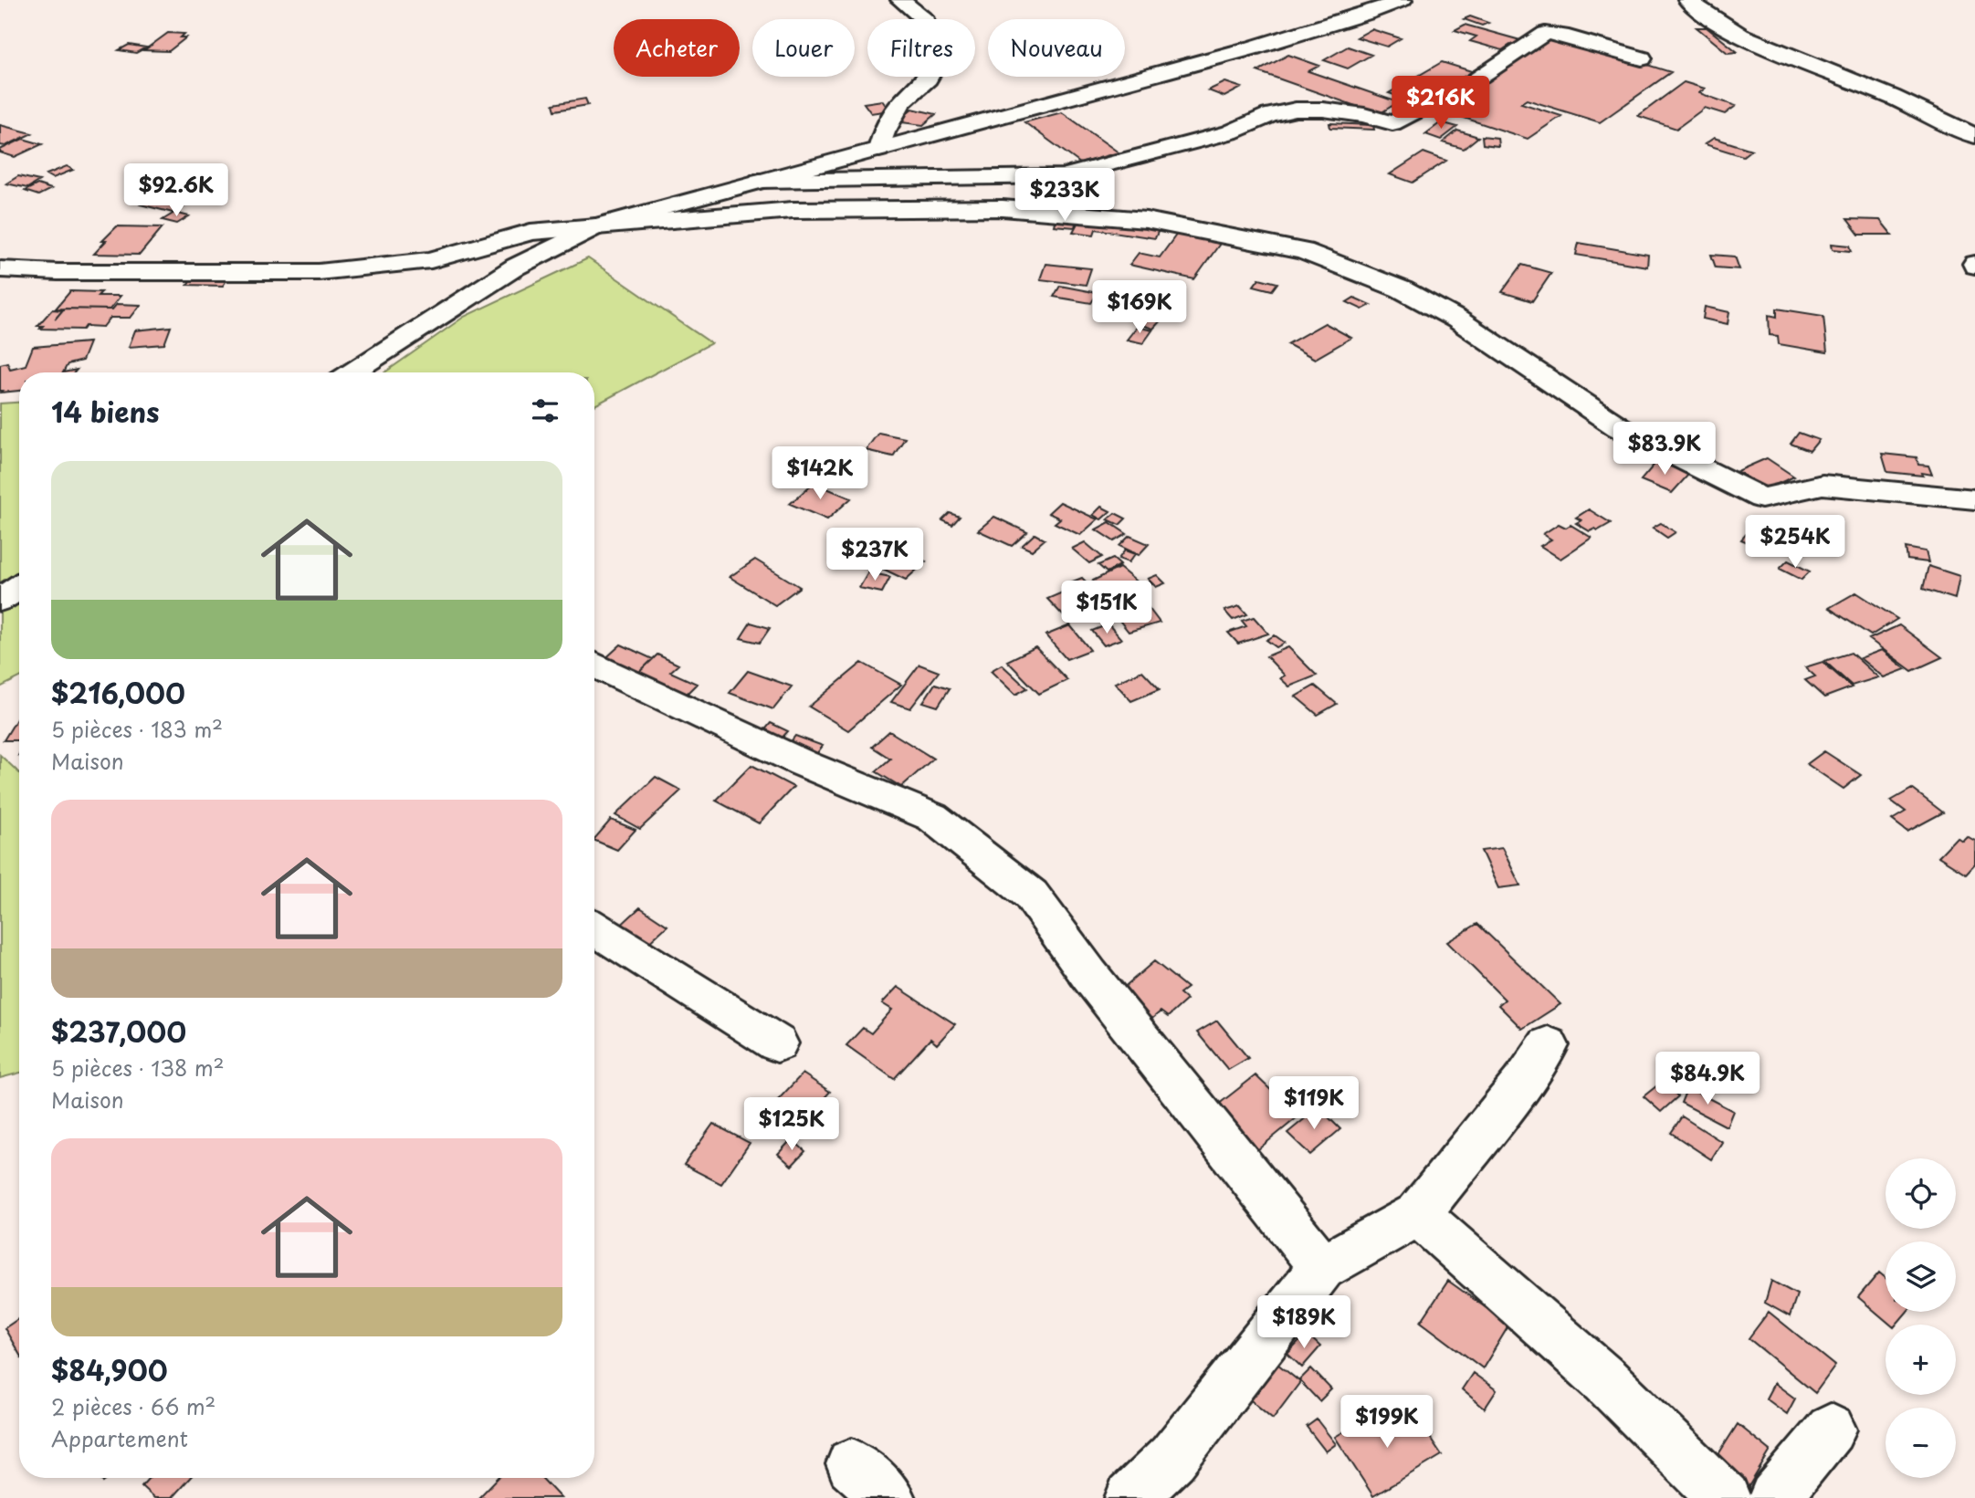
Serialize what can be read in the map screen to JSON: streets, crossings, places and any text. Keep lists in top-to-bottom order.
{
  "page": {
    "chip": [
      "Acheter",
      "Louer",
      "Filtres",
      "Nouveau"
    ],
    "price": [
      "$216K",
      "$92.6K",
      "$233K",
      "$169K",
      "$83.9K",
      "$142K",
      "$254K",
      "$237K",
      "$151K",
      "$84.9K",
      "$119K",
      "$125K",
      "$189K",
      "$199K"
    ],
    "heading": "14 biens",
    "list": [
      {
        "name": "$216,000",
        "note": "5 pièces · 183 m² · Maison"
      },
      {
        "name": "$237,000",
        "note": "5 pièces · 138 m² · Maison"
      },
      {
        "name": "$84,900",
        "note": "2 pièces · 66 m² · Appartement"
      }
    ],
    "map_buttons": ["+", "−"]
  }
}
